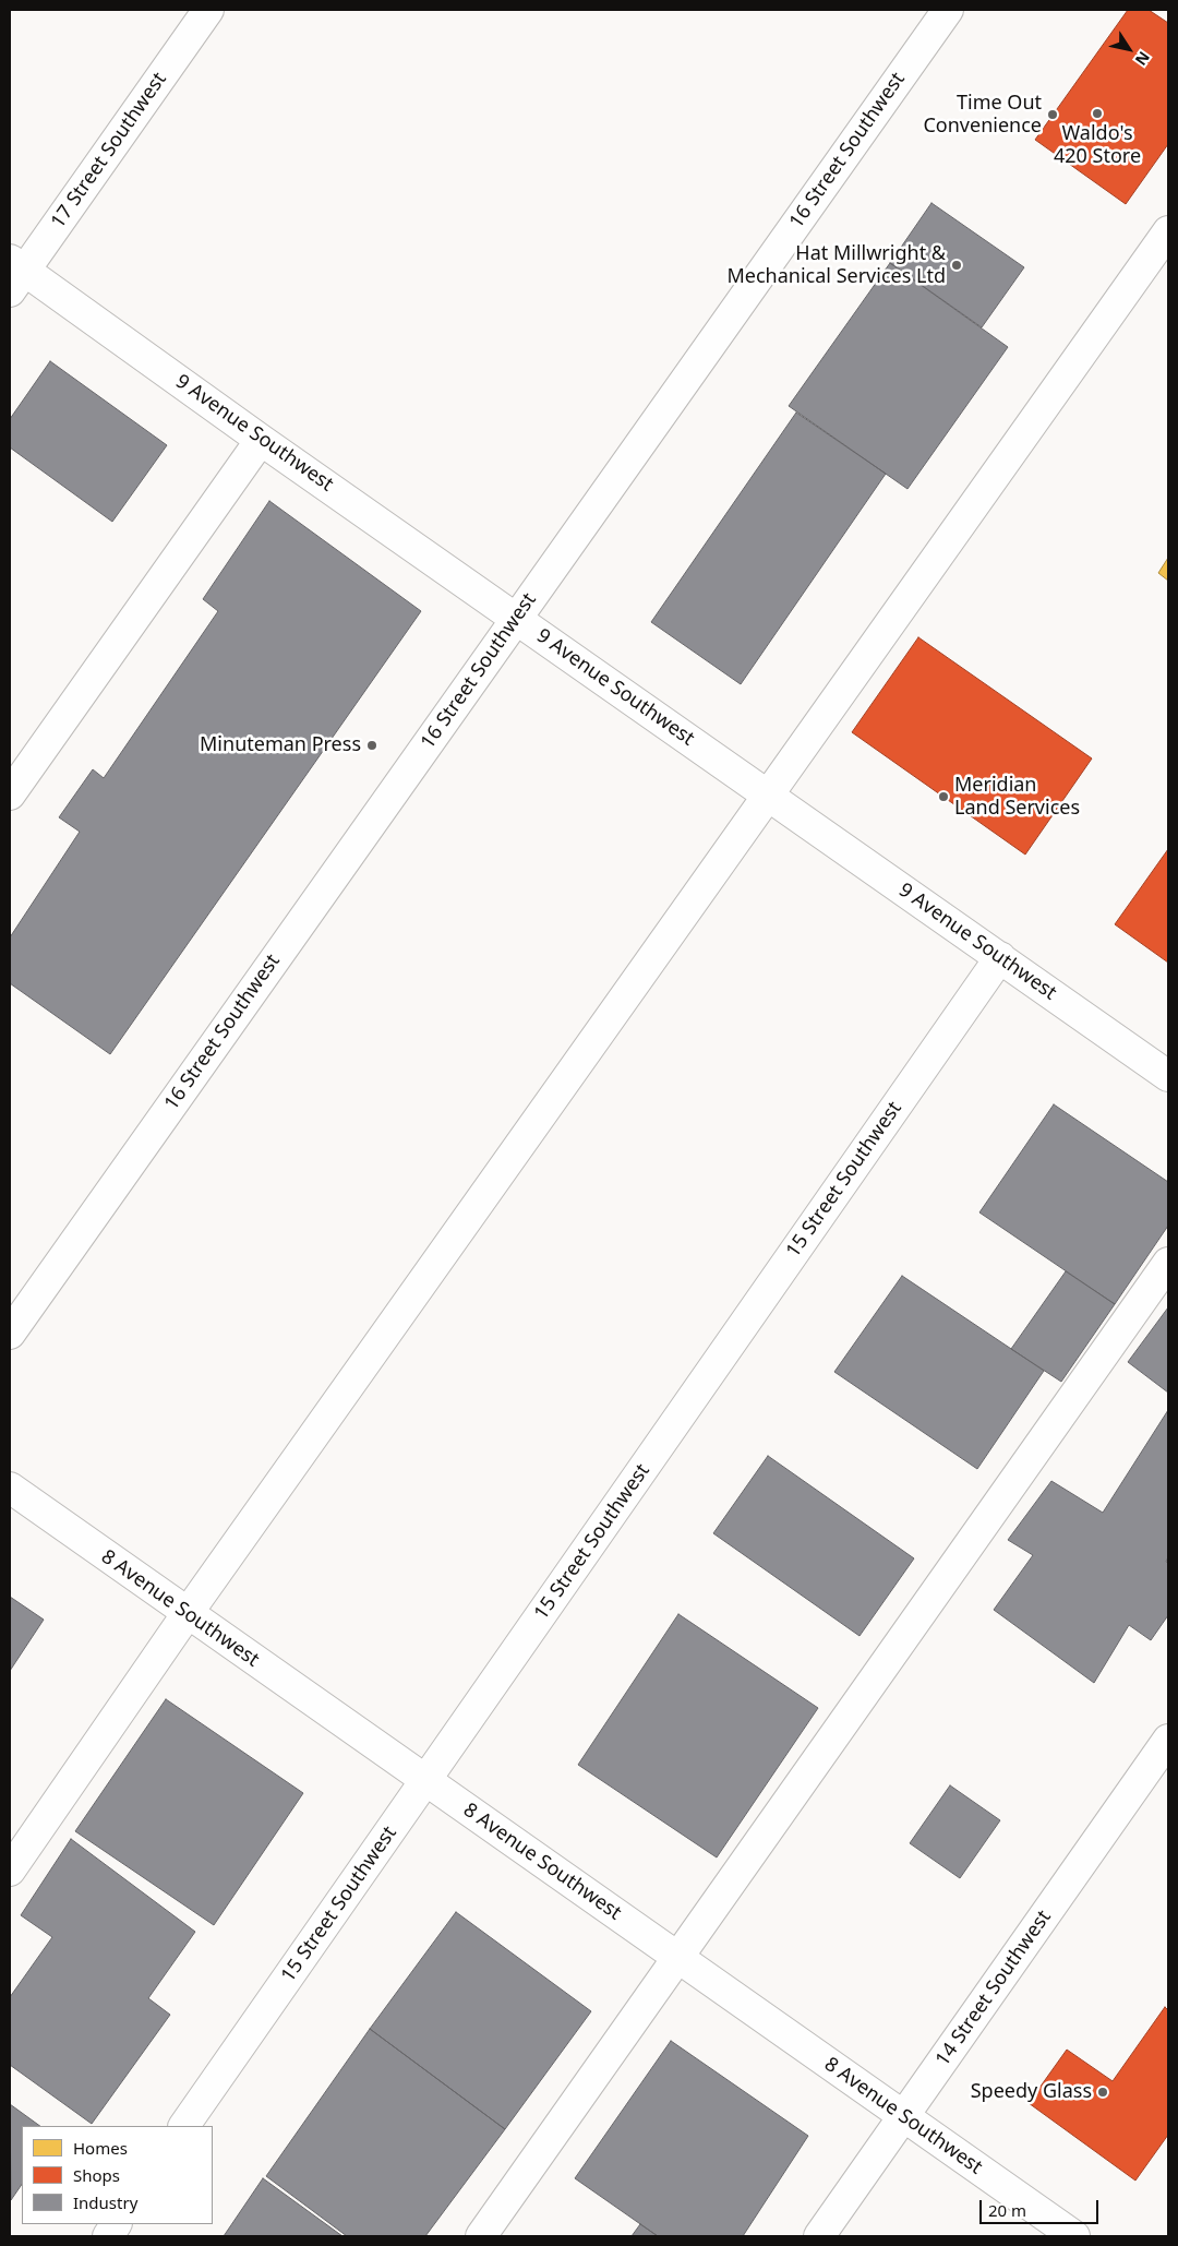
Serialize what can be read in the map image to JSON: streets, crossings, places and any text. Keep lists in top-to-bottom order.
{
  "streets": {
    "street": [
      "17 Street Southwest",
      "16 Street Southwest",
      "9 Avenue Southwest",
      "15 Street Southwest",
      "8 Avenue Southwest",
      "14 Street Southwest"
    ]
  },
  "crossings": [
    ["17 Street Southwest", "9 Avenue Southwest"],
    ["16 Street Southwest", "9 Avenue Southwest"],
    ["9 Avenue Southwest", "15 Street Southwest"],
    ["15 Street Southwest", "8 Avenue Southwest"],
    ["8 Avenue Southwest", "14 Street Southwest"]
  ],
  "places": [
    "Waldo's 420 Store",
    "Time Out Convenience",
    "Hat Millwright & Mechanical Services Ltd",
    "Minuteman Press",
    "Meridian Land Services",
    "Speedy Glass"
  ],
  "legend": ["Homes", "Shops", "Industry"],
  "scale_bar": "20 m",
  "north": "bottom right"
}
